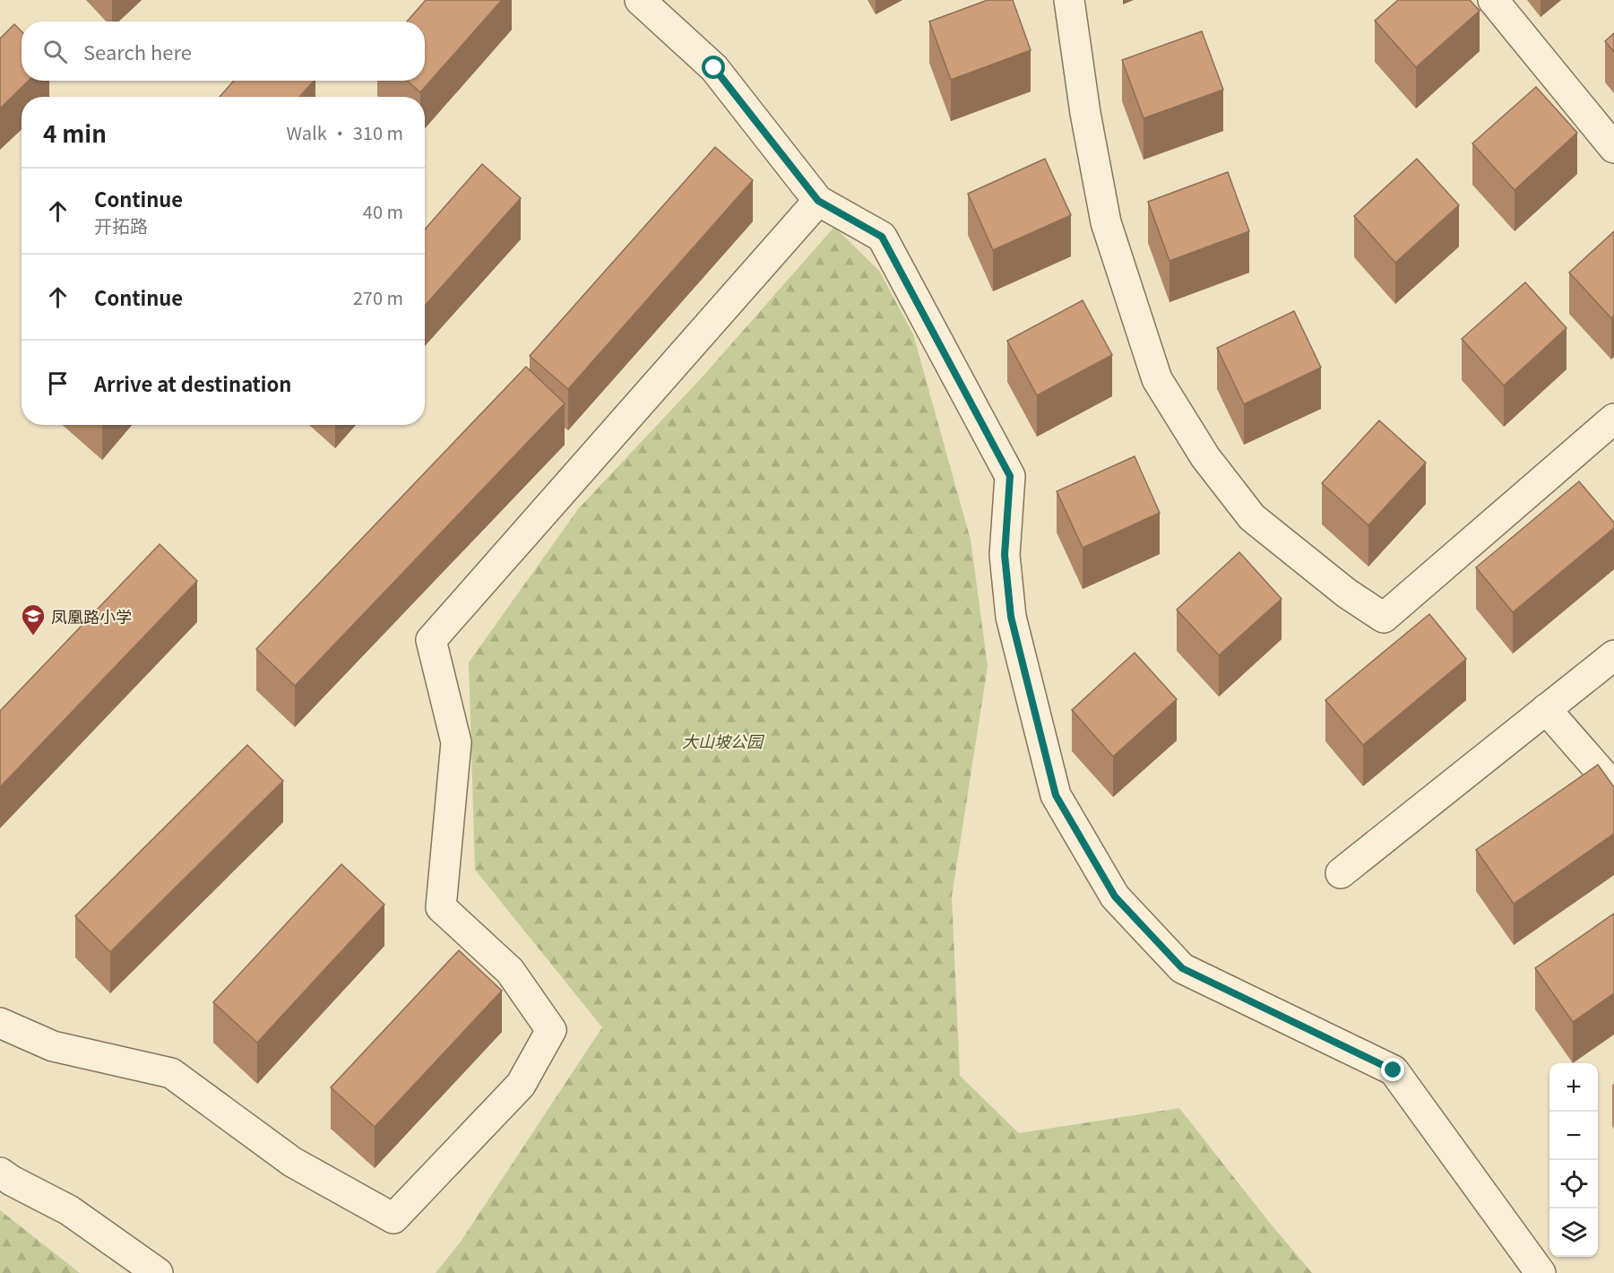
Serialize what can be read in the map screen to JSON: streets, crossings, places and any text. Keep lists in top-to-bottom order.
{
  "parks": ["大山坡公园"],
  "places": {
    "school or university": ["凤凰路小学"]
  },
  "page": {
    "search": "Search here",
    "heading": ["4 min", "Walk · 310 m"],
    "list": [
      ["Continue", "开拓路", "40 m"],
      ["Continue", "270 m"],
      "Arrive at destination"
    ],
    "map_buttons": ["+", "−"]
  }
}
